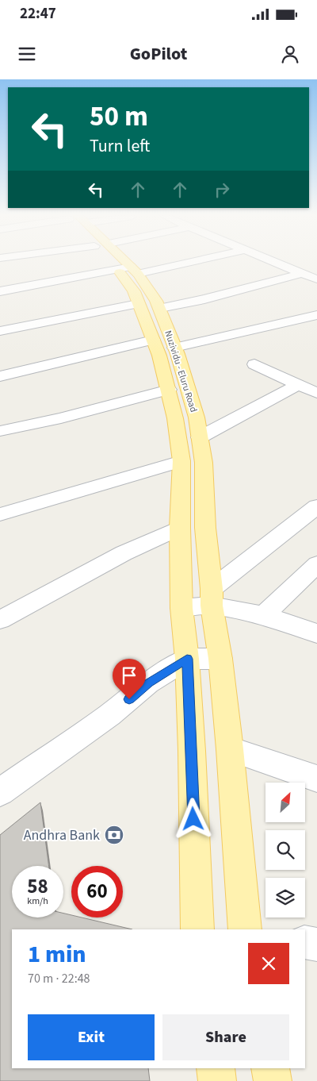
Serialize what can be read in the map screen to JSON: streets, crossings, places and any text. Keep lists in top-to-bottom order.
{
  "streets": {
    "main road": ["Nuzividu - Eluru Road"]
  },
  "places": {
    "bank": ["Andhra Bank"]
  },
  "north": "top right",
  "page": {
    "status": "22:47",
    "header": "GoPilot",
    "turn": ["50 m", "Turn left"],
    "speed": "58 km/h",
    "limit": "60",
    "heading": ["1 min", "70 m · 22:48"],
    "buttons": ["Exit", "Share"]
  }
}
